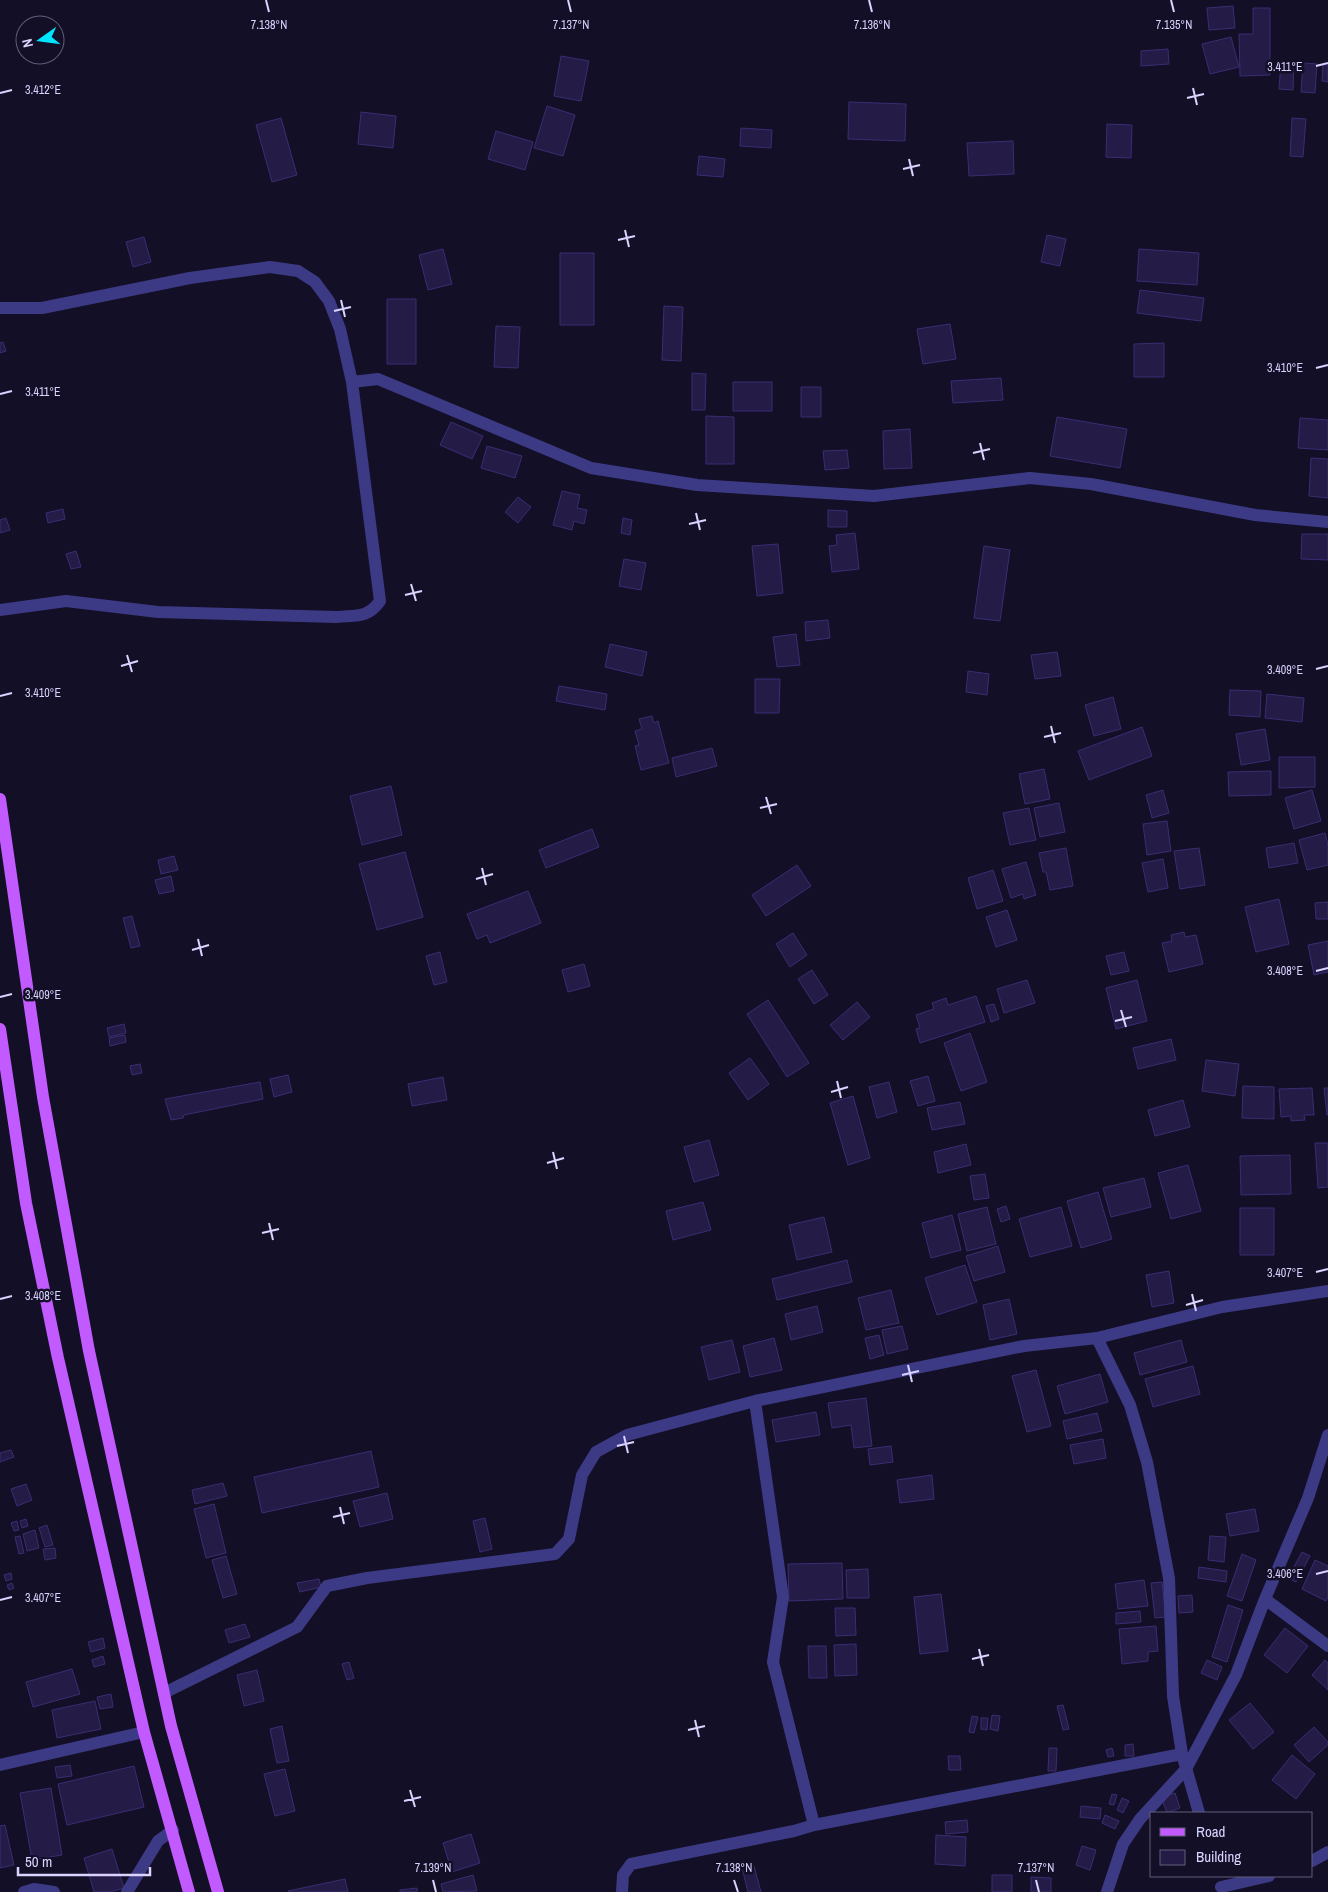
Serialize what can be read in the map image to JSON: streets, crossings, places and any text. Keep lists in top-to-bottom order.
{
  "legend": ["Road", "Building"],
  "scale_bar": "50 m",
  "north": "left",
  "coordinates": [
    "7.138°N",
    "7.137°N",
    "7.136°N",
    "7.135°N",
    "3.411°E",
    "3.412°E",
    "3.410°E",
    "3.409°E",
    "3.408°E",
    "3.407°E",
    "3.406°E",
    "7.139°N"
  ]
}
